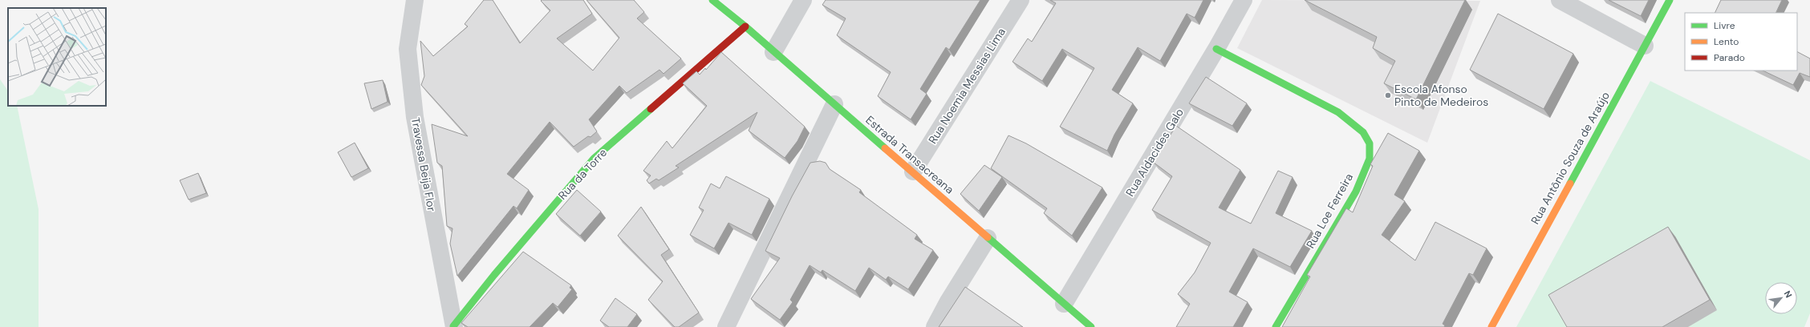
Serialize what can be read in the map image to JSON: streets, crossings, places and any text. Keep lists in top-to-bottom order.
{
  "streets": {
    "street": [
      "Rua Noemia Messias Lima",
      "Rua Aldacides Galo",
      "Estrada Transacreana",
      "Rua Antônio Souza de Araújo",
      "Travessa Beija Flor",
      "Rua da Torre",
      "Rua Loe Ferreira"
    ]
  },
  "crossings": [
    ["Rua Noemia Messias Lima", "Estrada Transacreana"],
    ["Rua Aldacides Galo", "Estrada Transacreana"],
    ["Rua Aldacides Galo", "Rua Loe Ferreira"],
    ["Estrada Transacreana", "Rua da Torre"],
    ["Travessa Beija Flor", "Rua da Torre"]
  ],
  "places": ["Escola Afonso Pinto de Medeiros"],
  "legend": ["Livre", "Lento", "Parado"],
  "north": "top right"
}
